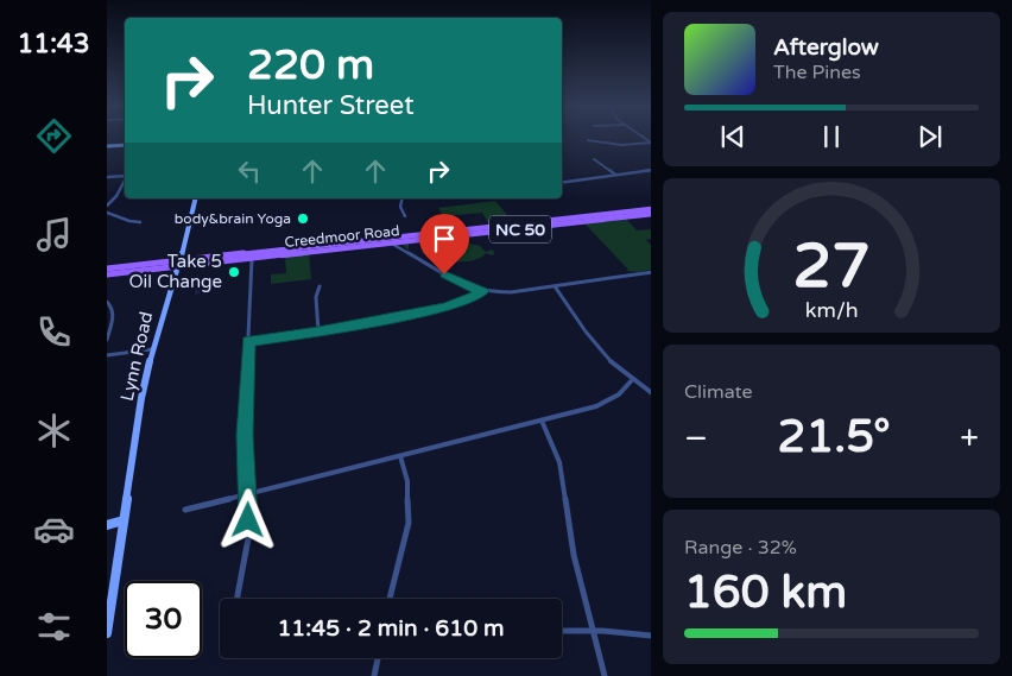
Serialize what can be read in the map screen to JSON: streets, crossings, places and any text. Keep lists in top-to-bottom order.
{
  "streets": {
    "main road": ["NC 50", "Creedmoor Road", "Lynn Road"]
  },
  "crossings": [
    ["Creedmoor Road", "Lynn Road"]
  ],
  "places": ["body&brain Yoga", "Take 5 Oil Change"],
  "page": {
    "tabs": "11:43",
    "turn": ["220 m", "Hunter Street"],
    "song": ["Afterglow", "The Pines"],
    "tile": [
      "Climate",
      ["Range · 32%", "160 km"]
    ],
    "heat": ["−", "21.5°", "+"],
    "limit": "30",
    "trip": "11:45 · 2 min · 610 m",
    "gauge": ["27", "km/h"]
  }
}
